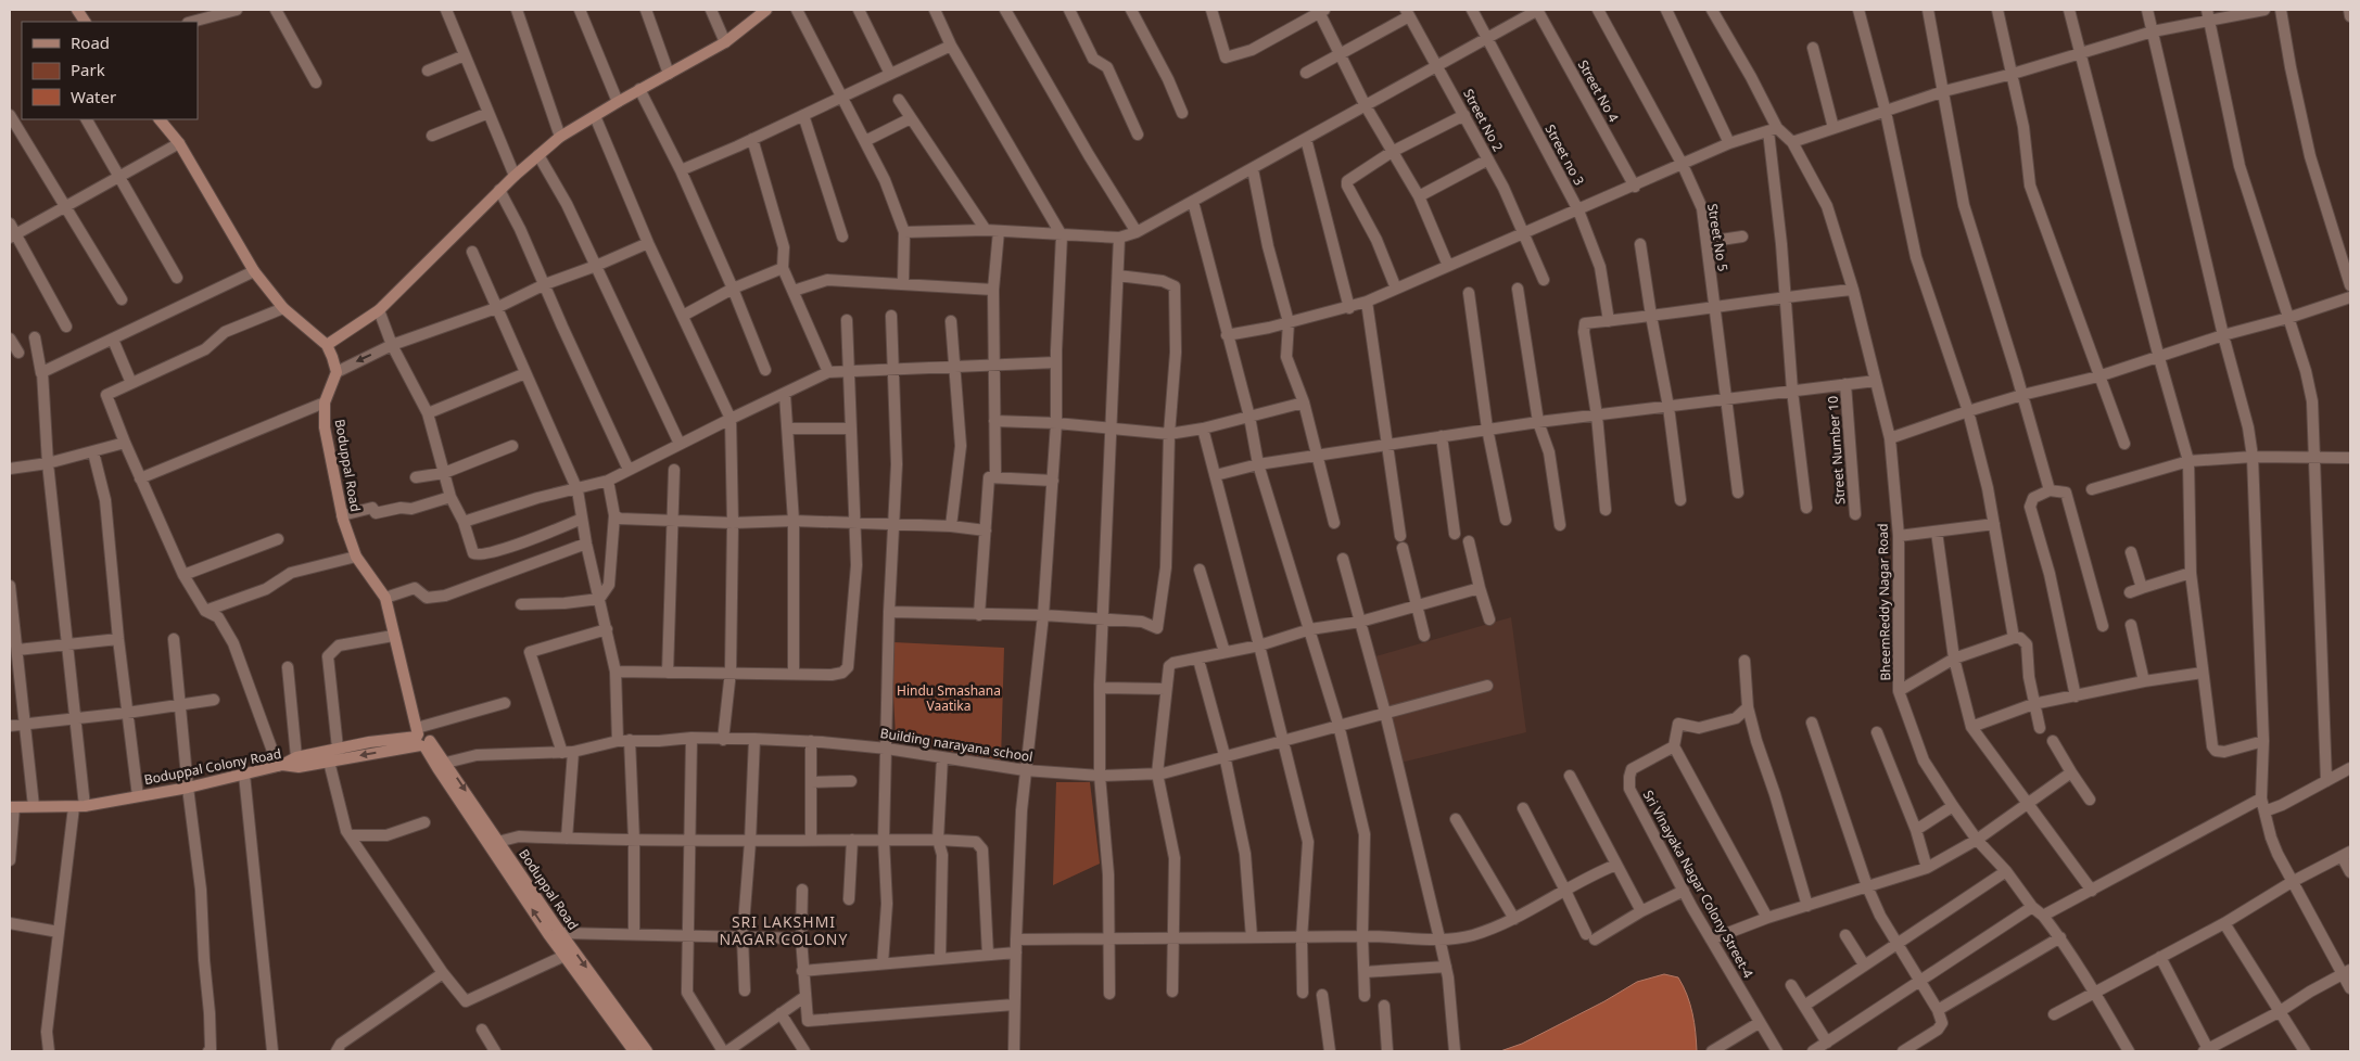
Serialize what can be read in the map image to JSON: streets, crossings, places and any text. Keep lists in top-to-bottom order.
{
  "streets": {
    "street": [
      "Street No 4",
      "Street No 2",
      "Street no 3",
      "Street No 5",
      "Street Number 10",
      "Boduppal Road",
      "BheemReddy Nagar Road",
      "Building narayana school",
      "Boduppal Colony Road",
      "Sri Vinayaka Nagar Colony Street-4"
    ]
  },
  "crossings": [
    ["Boduppal Road", "Building narayana school"]
  ],
  "districts": ["SRI LAKSHMI NAGAR COLONY"],
  "parks": ["Hindu Smashana Vaatika"],
  "legend": ["Road", "Park", "Water"]
}
